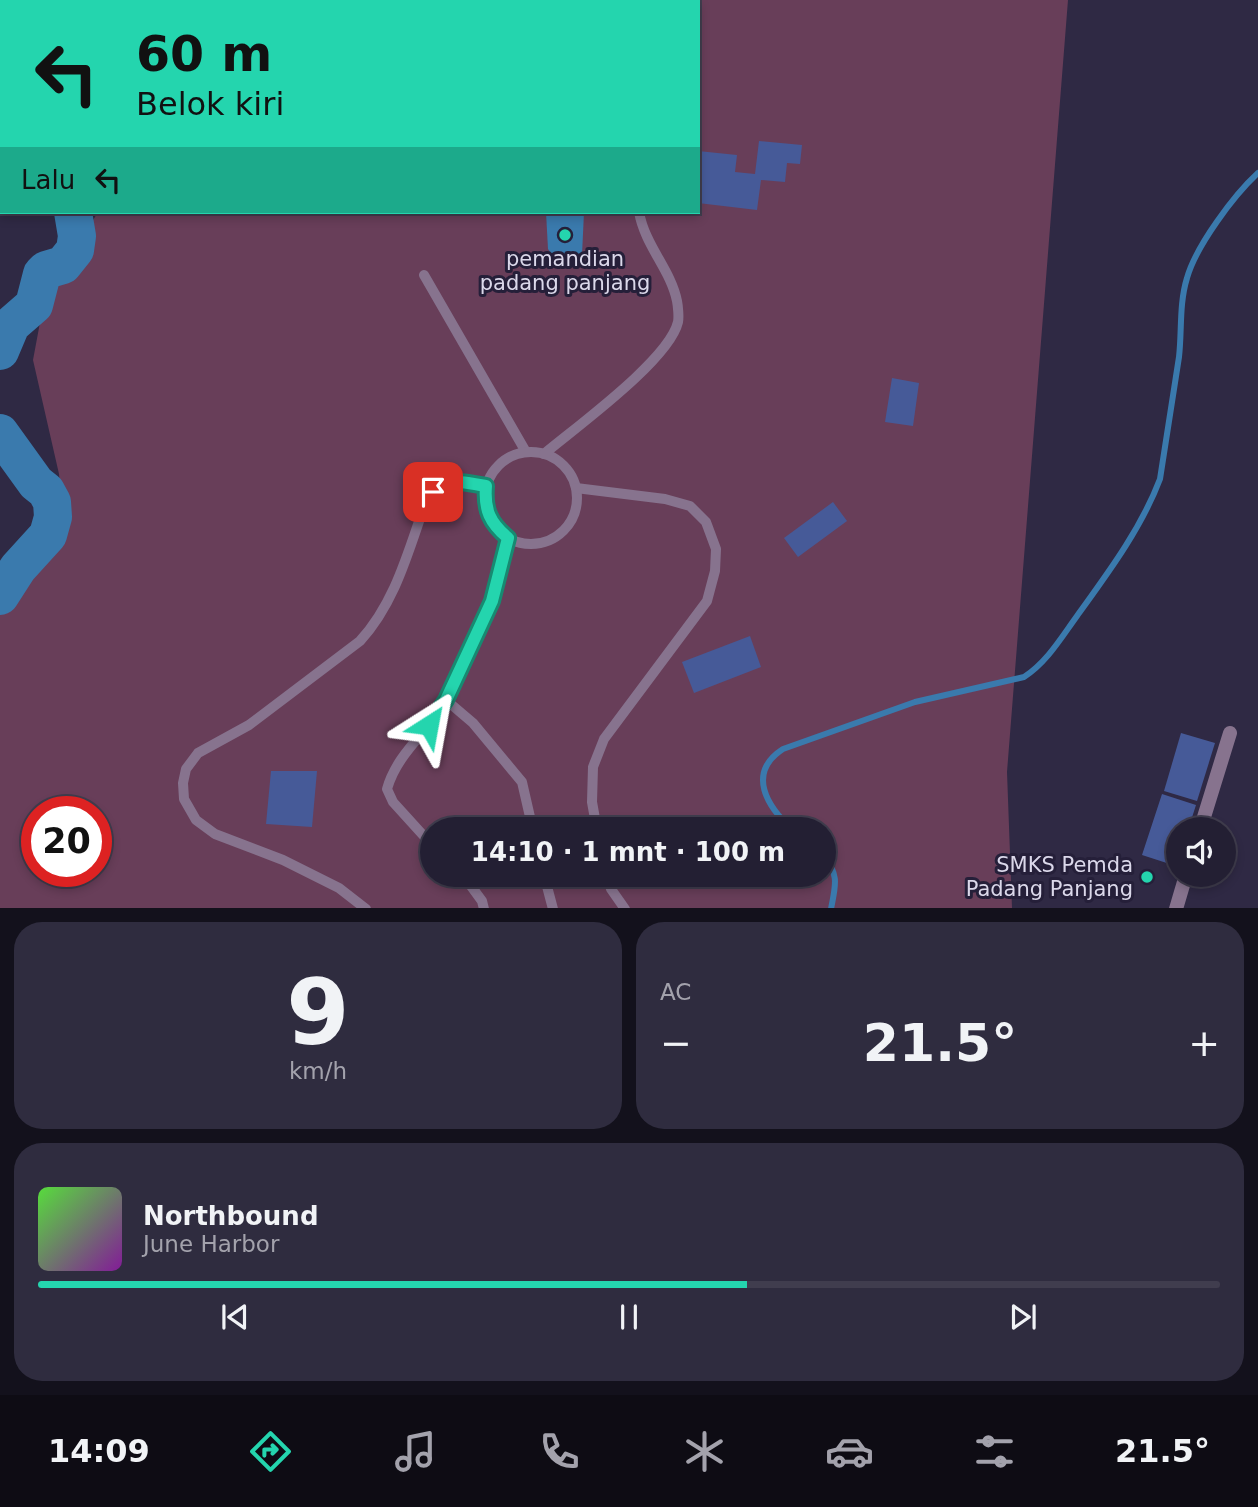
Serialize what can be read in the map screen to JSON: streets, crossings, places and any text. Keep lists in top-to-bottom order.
{
  "places": ["pemandian padang panjang", "SMKS Pemda Padang Panjang"],
  "page": {
    "turn": ["60 m", "Belok kiri"],
    "then": "Lalu",
    "limit": "20",
    "trip": "14:10 · 1 mnt · 100 m",
    "tile": [
      ["9", "km/h"],
      "AC"
    ],
    "heat": ["−", "21.5°", "+"],
    "song": ["Northbound", "June Harbor"],
    "tabs": ["14:09", "21.5°"]
  }
}
